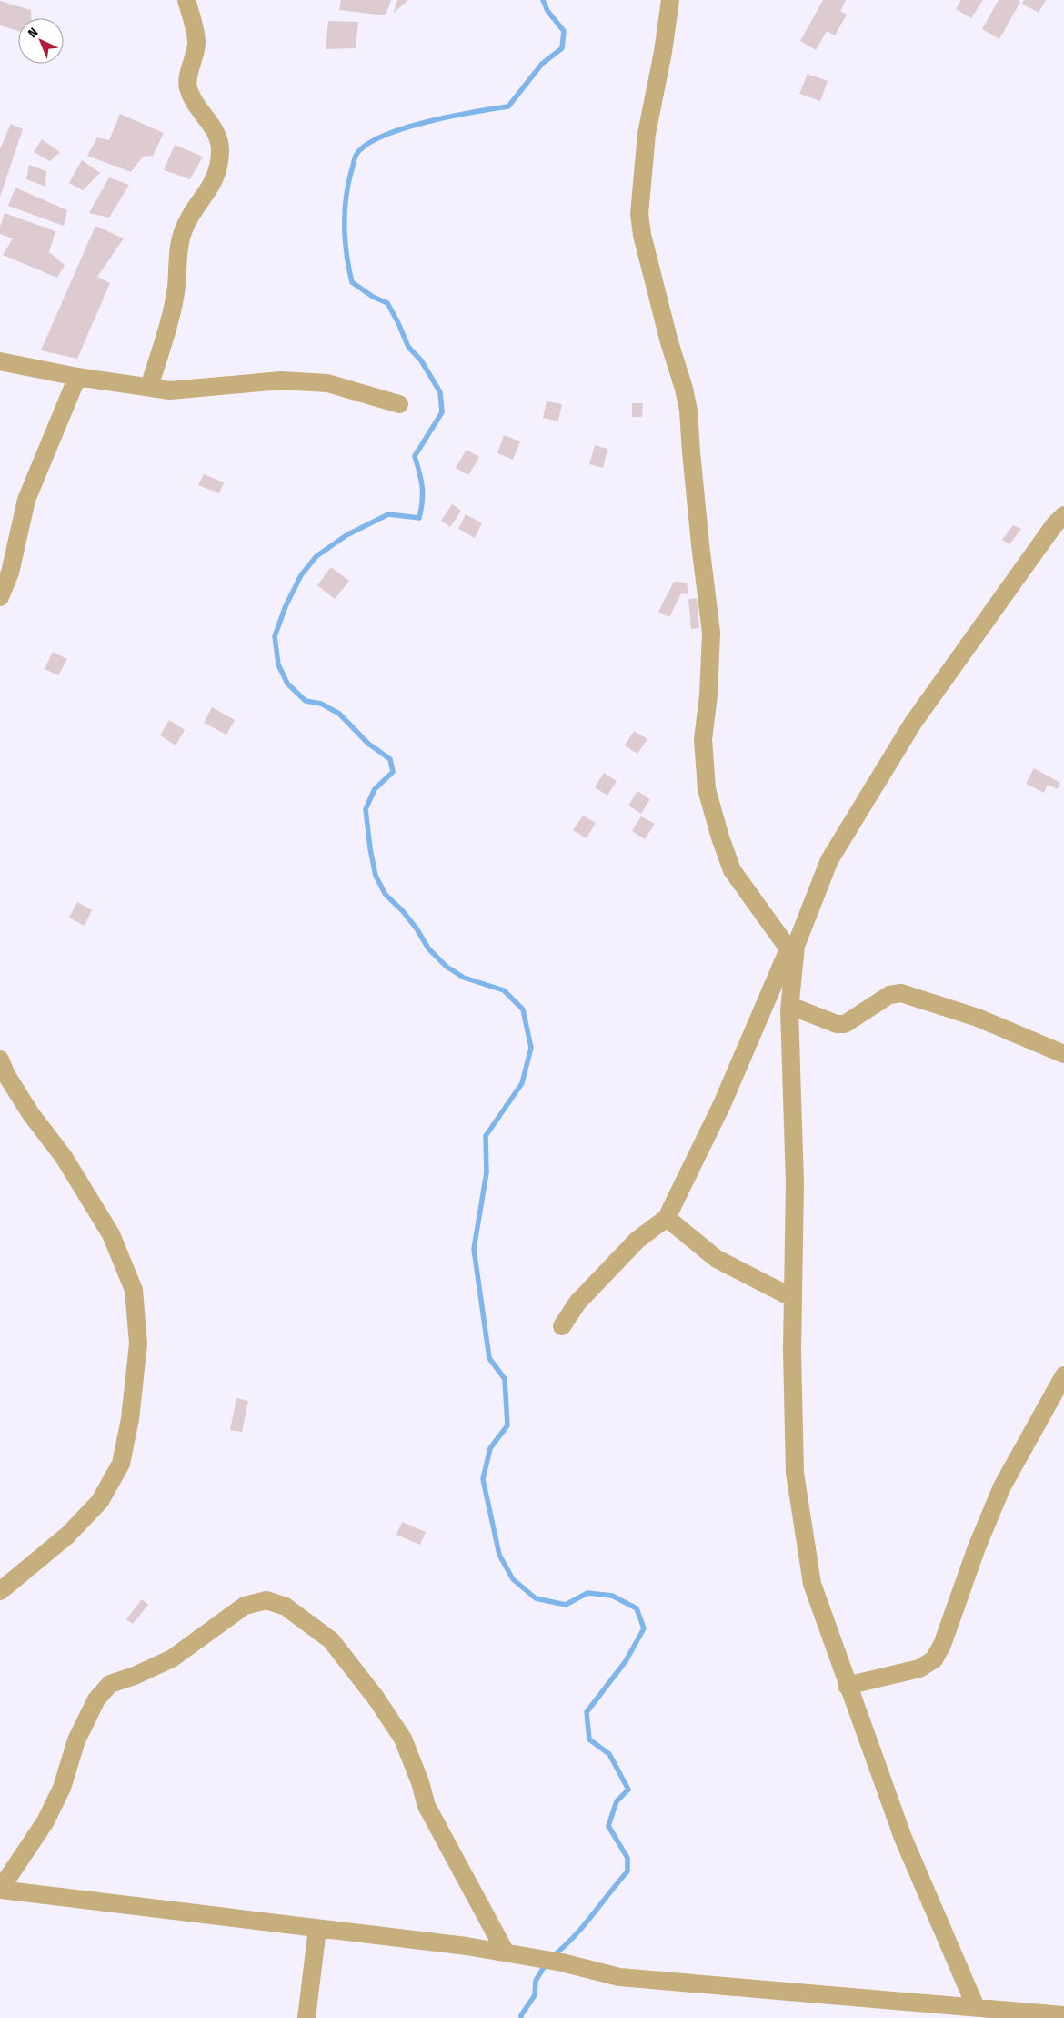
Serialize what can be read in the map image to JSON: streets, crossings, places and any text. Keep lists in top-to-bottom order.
{
  "north": "top left"
}
